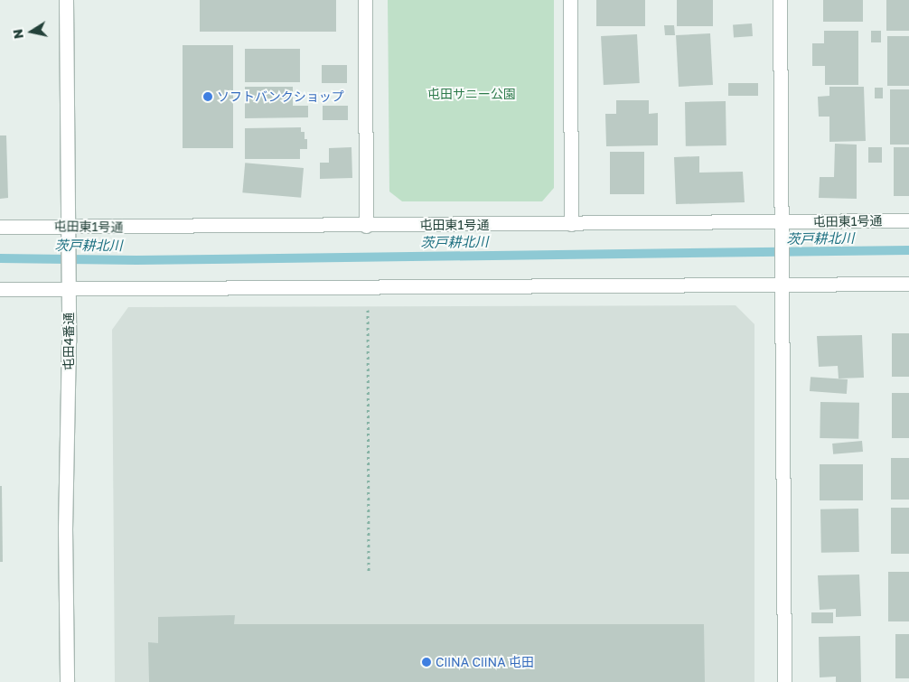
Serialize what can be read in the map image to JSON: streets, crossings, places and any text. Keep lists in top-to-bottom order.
{
  "streets": {
    "street": ["屯田東1号通", "屯田4番通"]
  },
  "crossings": [
    ["屯田東1号通", "屯田4番通"]
  ],
  "water": ["茨戸耕北川"],
  "parks": ["屯田サニー公園"],
  "places": ["ソフトバンクショップ", "CiiNA CiiNA 屯田"],
  "north": "left"
}
